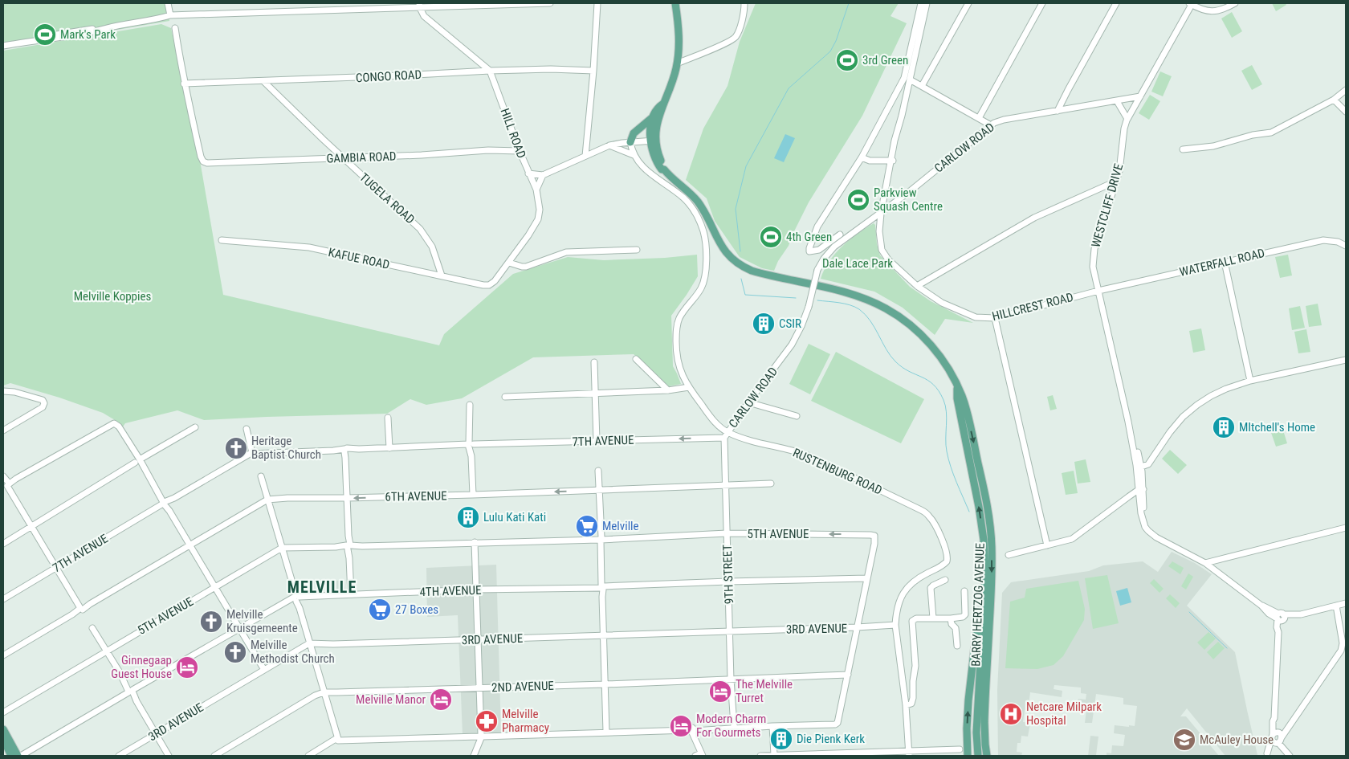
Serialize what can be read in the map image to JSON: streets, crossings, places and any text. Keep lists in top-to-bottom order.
{
  "streets": {
    "main road": ["BARRY HERTZOG AVENUE"],
    "street": [
      "CONGO ROAD",
      "HILL ROAD",
      "CARLOW ROAD",
      "GAMBIA ROAD",
      "TUGELA ROAD",
      "WESTCLIFF DRIVE",
      "KAFUE ROAD",
      "WATERFALL ROAD",
      "HILLCREST ROAD",
      "7TH AVENUE",
      "RUSTENBURG ROAD",
      "6TH AVENUE",
      "5TH AVENUE",
      "9TH STREET",
      "4TH AVENUE",
      "3RD AVENUE",
      "2ND AVENUE"
    ]
  },
  "crossings": [
    ["CONGO ROAD", "HILL ROAD"],
    ["CONGO ROAD", "GAMBIA ROAD"],
    ["CONGO ROAD", "TUGELA ROAD"],
    ["HILL ROAD", "GAMBIA ROAD"],
    ["HILL ROAD", "KAFUE ROAD"],
    ["CARLOW ROAD", "WESTCLIFF DRIVE"],
    ["CARLOW ROAD", "HILLCREST ROAD"],
    ["CARLOW ROAD", "RUSTENBURG ROAD"],
    ["GAMBIA ROAD", "TUGELA ROAD"],
    ["TUGELA ROAD", "KAFUE ROAD"],
    ["WESTCLIFF DRIVE", "WATERFALL ROAD"],
    ["WESTCLIFF DRIVE", "HILLCREST ROAD"],
    ["WATERFALL ROAD", "HILLCREST ROAD"],
    ["7TH AVENUE", "9TH STREET"],
    ["RUSTENBURG ROAD", "3RD AVENUE"],
    ["6TH AVENUE", "9TH STREET"],
    ["5TH AVENUE", "9TH STREET"],
    ["5TH AVENUE", "4TH AVENUE"],
    ["9TH STREET", "4TH AVENUE"],
    ["9TH STREET", "3RD AVENUE"],
    ["9TH STREET", "2ND AVENUE"]
  ],
  "districts": ["MELVILLE"],
  "parks": ["Dale Lace Park", "Melville Koppies"],
  "places": {
    "sports": [
      "Mark's Park",
      "3rd Green",
      "Parkview Squash Centre",
      "4th Green"
    ],
    "building": [
      "CSIR",
      "MItchell's Home",
      "Lulu Kati Kati",
      "Die Pienk Kerk"
    ],
    "church": ["Heritage Baptist Church", "Melville Kruisgemeente", "Melville Methodist Church"],
    "supermarket": ["Melville", "27 Boxes"],
    "hotel": [
      "Ginnegaap Guest House",
      "The Melville Turret",
      "Melville Manor",
      "Modern Charm For Gourmets"
    ],
    "hospital": ["Netcare Milpark Hospital"],
    "pharmacy": ["Melville Pharmacy"],
    "school or university": ["McAuley House"]
  }
}
